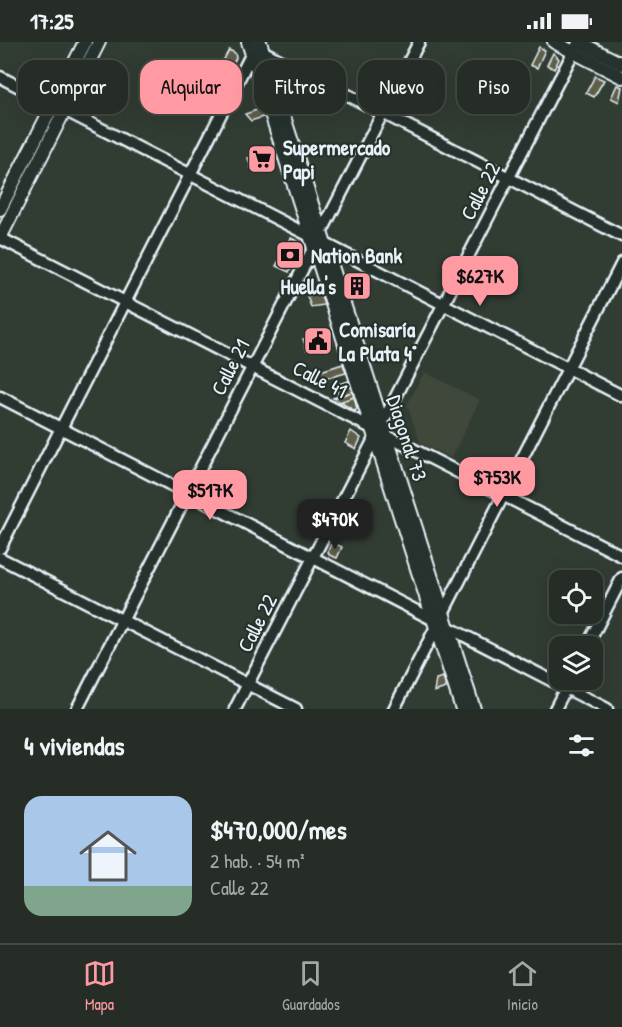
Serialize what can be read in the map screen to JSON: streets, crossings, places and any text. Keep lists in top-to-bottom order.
{
  "streets": {
    "main road": ["Diagonal 73"],
    "street": ["Calle 22", "Calle 21", "Calle 41"]
  },
  "crossings": [
    ["Calle 22", "Calle 41"],
    ["Calle 22", "Diagonal 73"],
    ["Calle 21", "Calle 41"],
    ["Calle 21", "Diagonal 73"],
    ["Calle 41", "Diagonal 73"]
  ],
  "places": {
    "supermarket": ["Supermercado Papi"],
    "bank": ["Nation Bank"],
    "building": ["Huella's"],
    "public building": ["Comisaría La Plata 4°"]
  },
  "page": {
    "status": "17:25",
    "chip": [
      "Comprar",
      "Alquilar",
      "Filtros",
      "Nuevo",
      "Piso"
    ],
    "price": [
      "$627K",
      "$753K",
      "$517K",
      "$470K"
    ],
    "heading": "4 viviendas",
    "list": [
      {
        "name": "$470,000/mes",
        "note": "2 hab. · 54 m² · Calle 22"
      }
    ],
    "tabs": ["Mapa", "Guardados", "Inicio"]
  }
}
